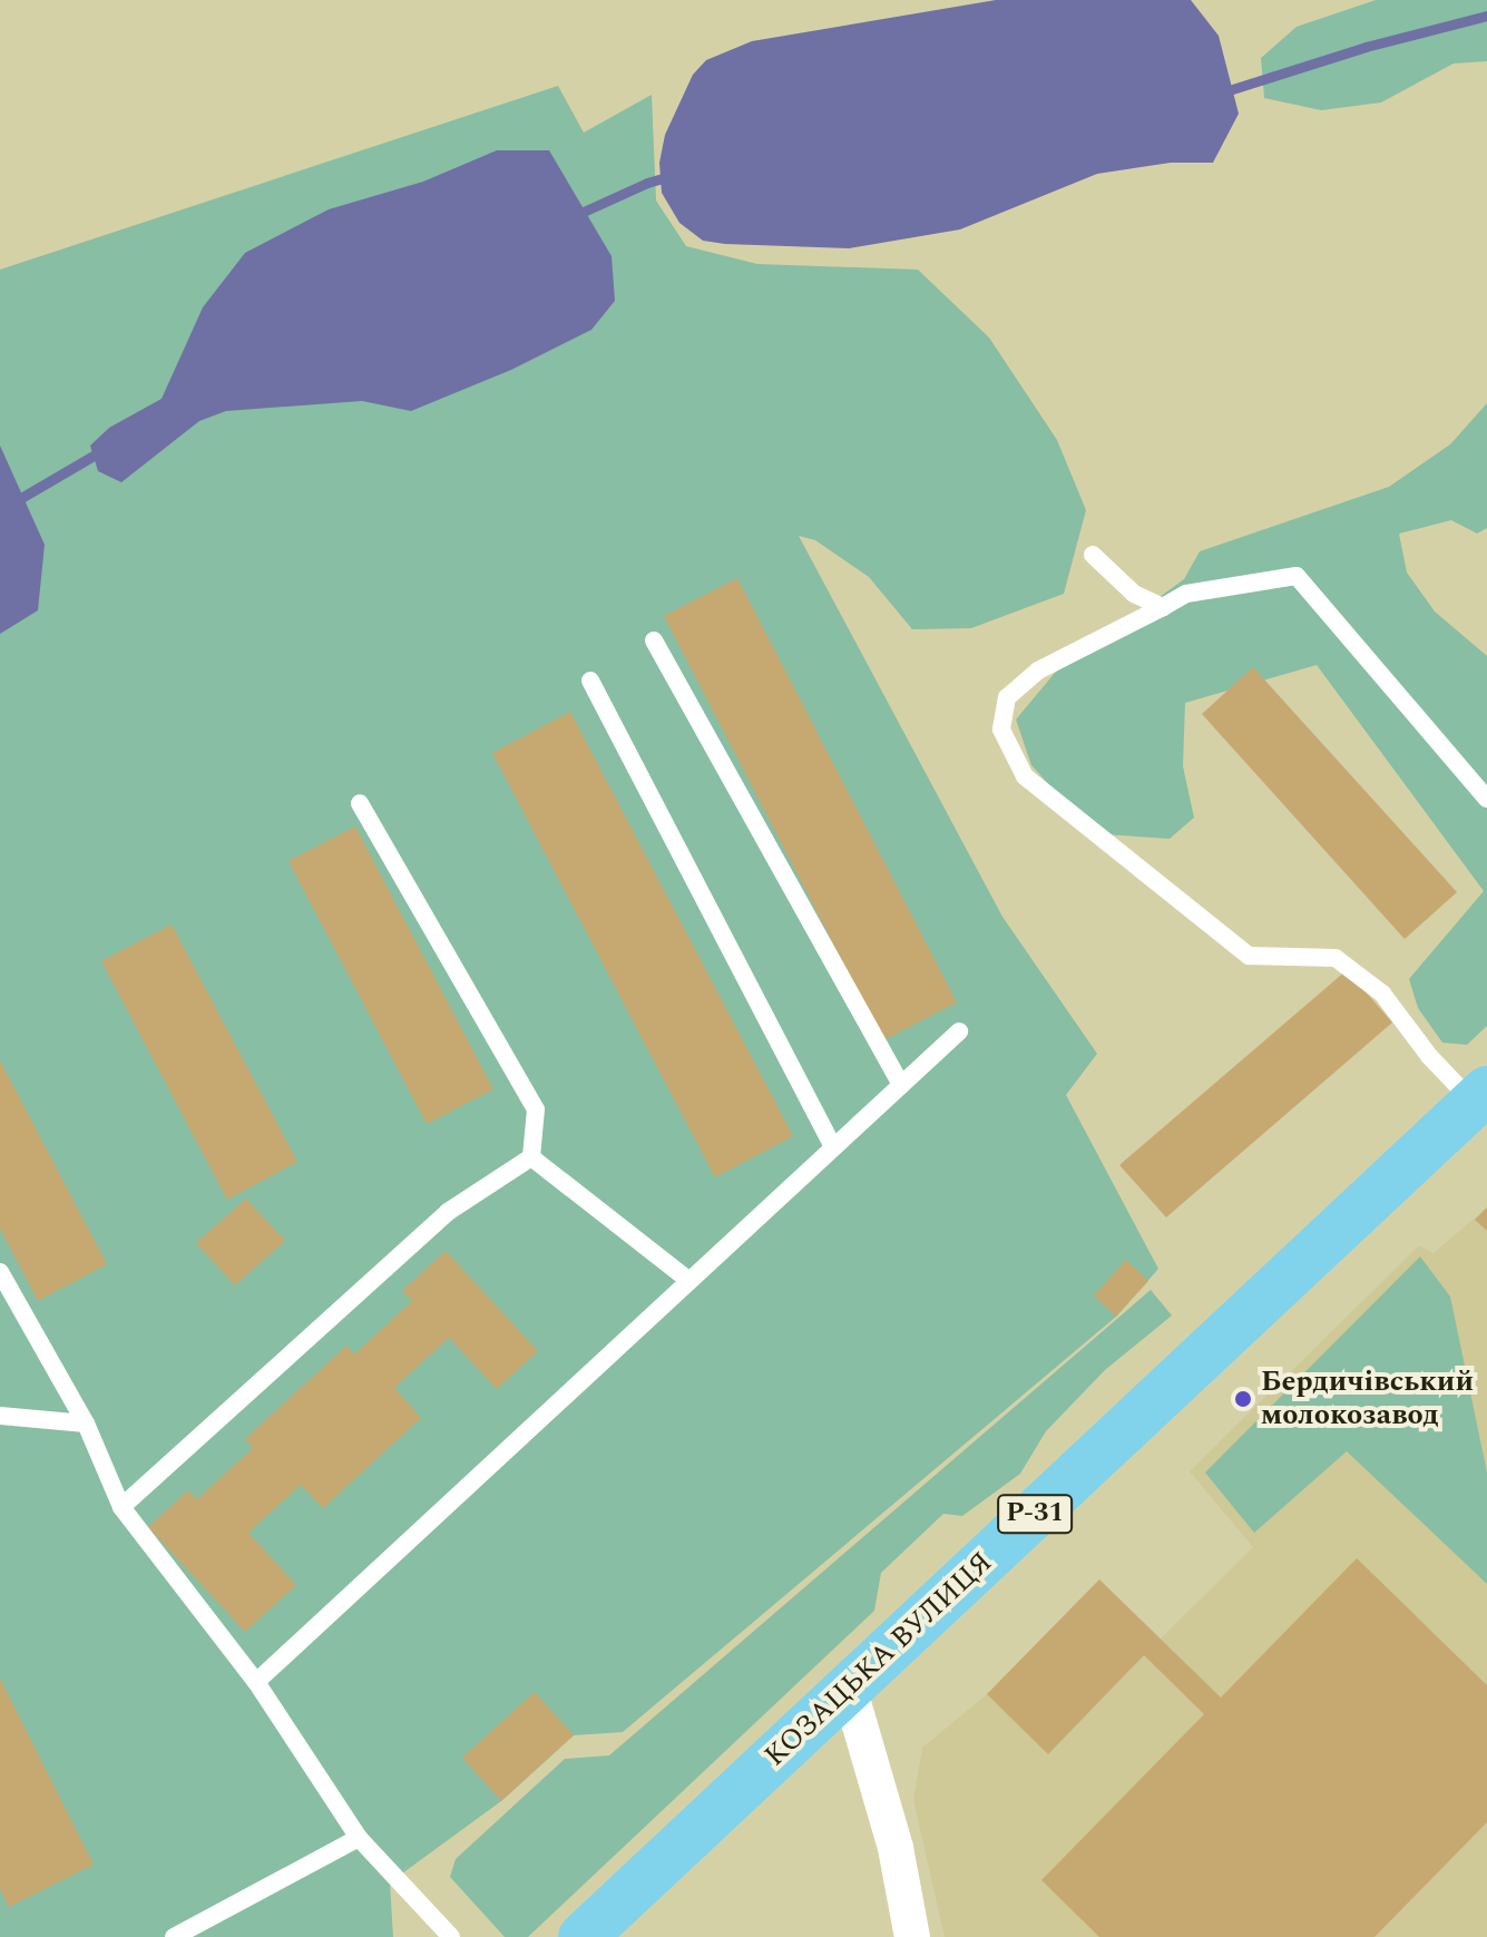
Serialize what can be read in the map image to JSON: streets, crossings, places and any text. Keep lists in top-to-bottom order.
{
  "streets": {
    "main road": ["Р-31", "КОЗАЦЬКА ВУЛИЦЯ"]
  },
  "places": ["Бердичівський молокозавод"]
}
